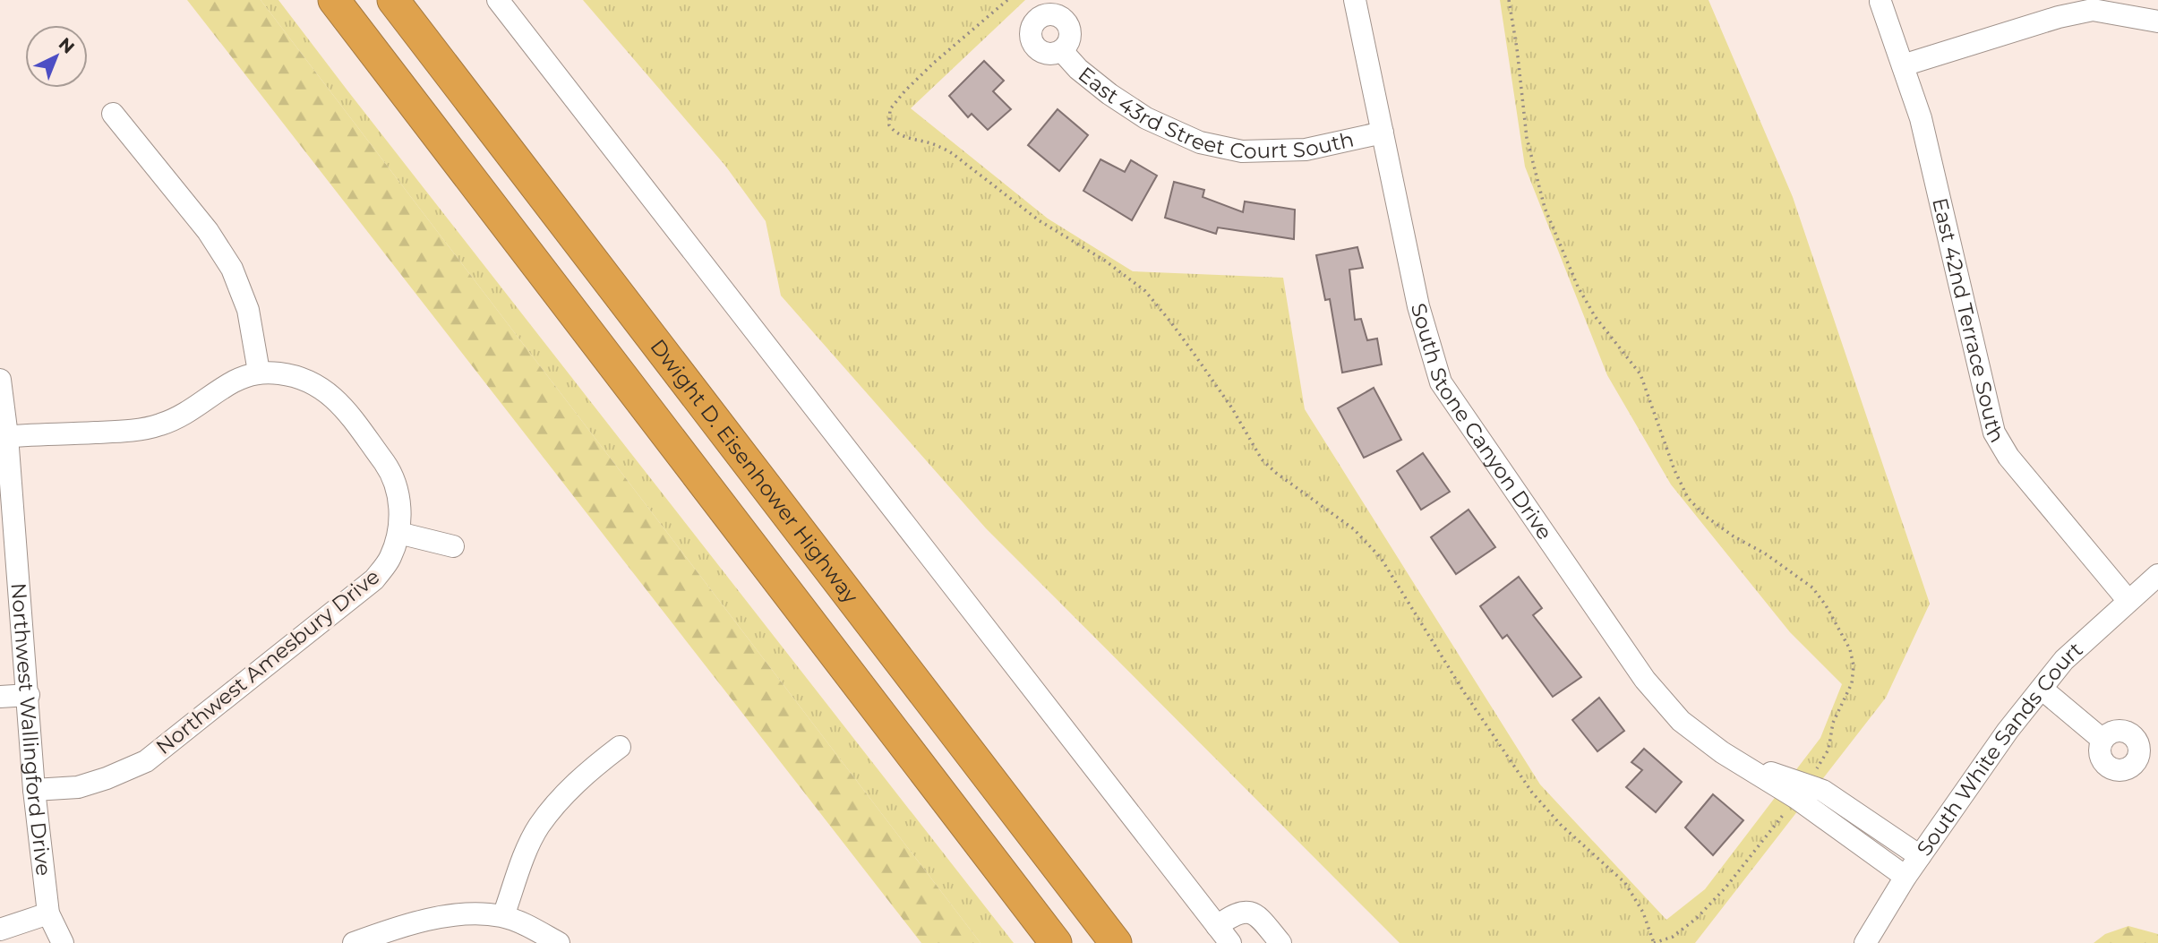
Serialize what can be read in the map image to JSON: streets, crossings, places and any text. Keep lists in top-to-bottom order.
{
  "streets": {
    "highway": ["Dwight D. Eisenhower Highway"],
    "street": [
      "East 43rd Street Court South",
      "East 42nd Terrace South",
      "South Stone Canyon Drive",
      "Northwest Amesbury Drive",
      "Northwest Wallingford Drive",
      "South White Sands Court"
    ]
  },
  "crossings": [
    ["East 43rd Street Court South", "South Stone Canyon Drive"],
    ["East 42nd Terrace South", "South White Sands Court"],
    ["South Stone Canyon Drive", "South White Sands Court"],
    ["Northwest Amesbury Drive", "Northwest Wallingford Drive"]
  ],
  "north": "top right"
}
